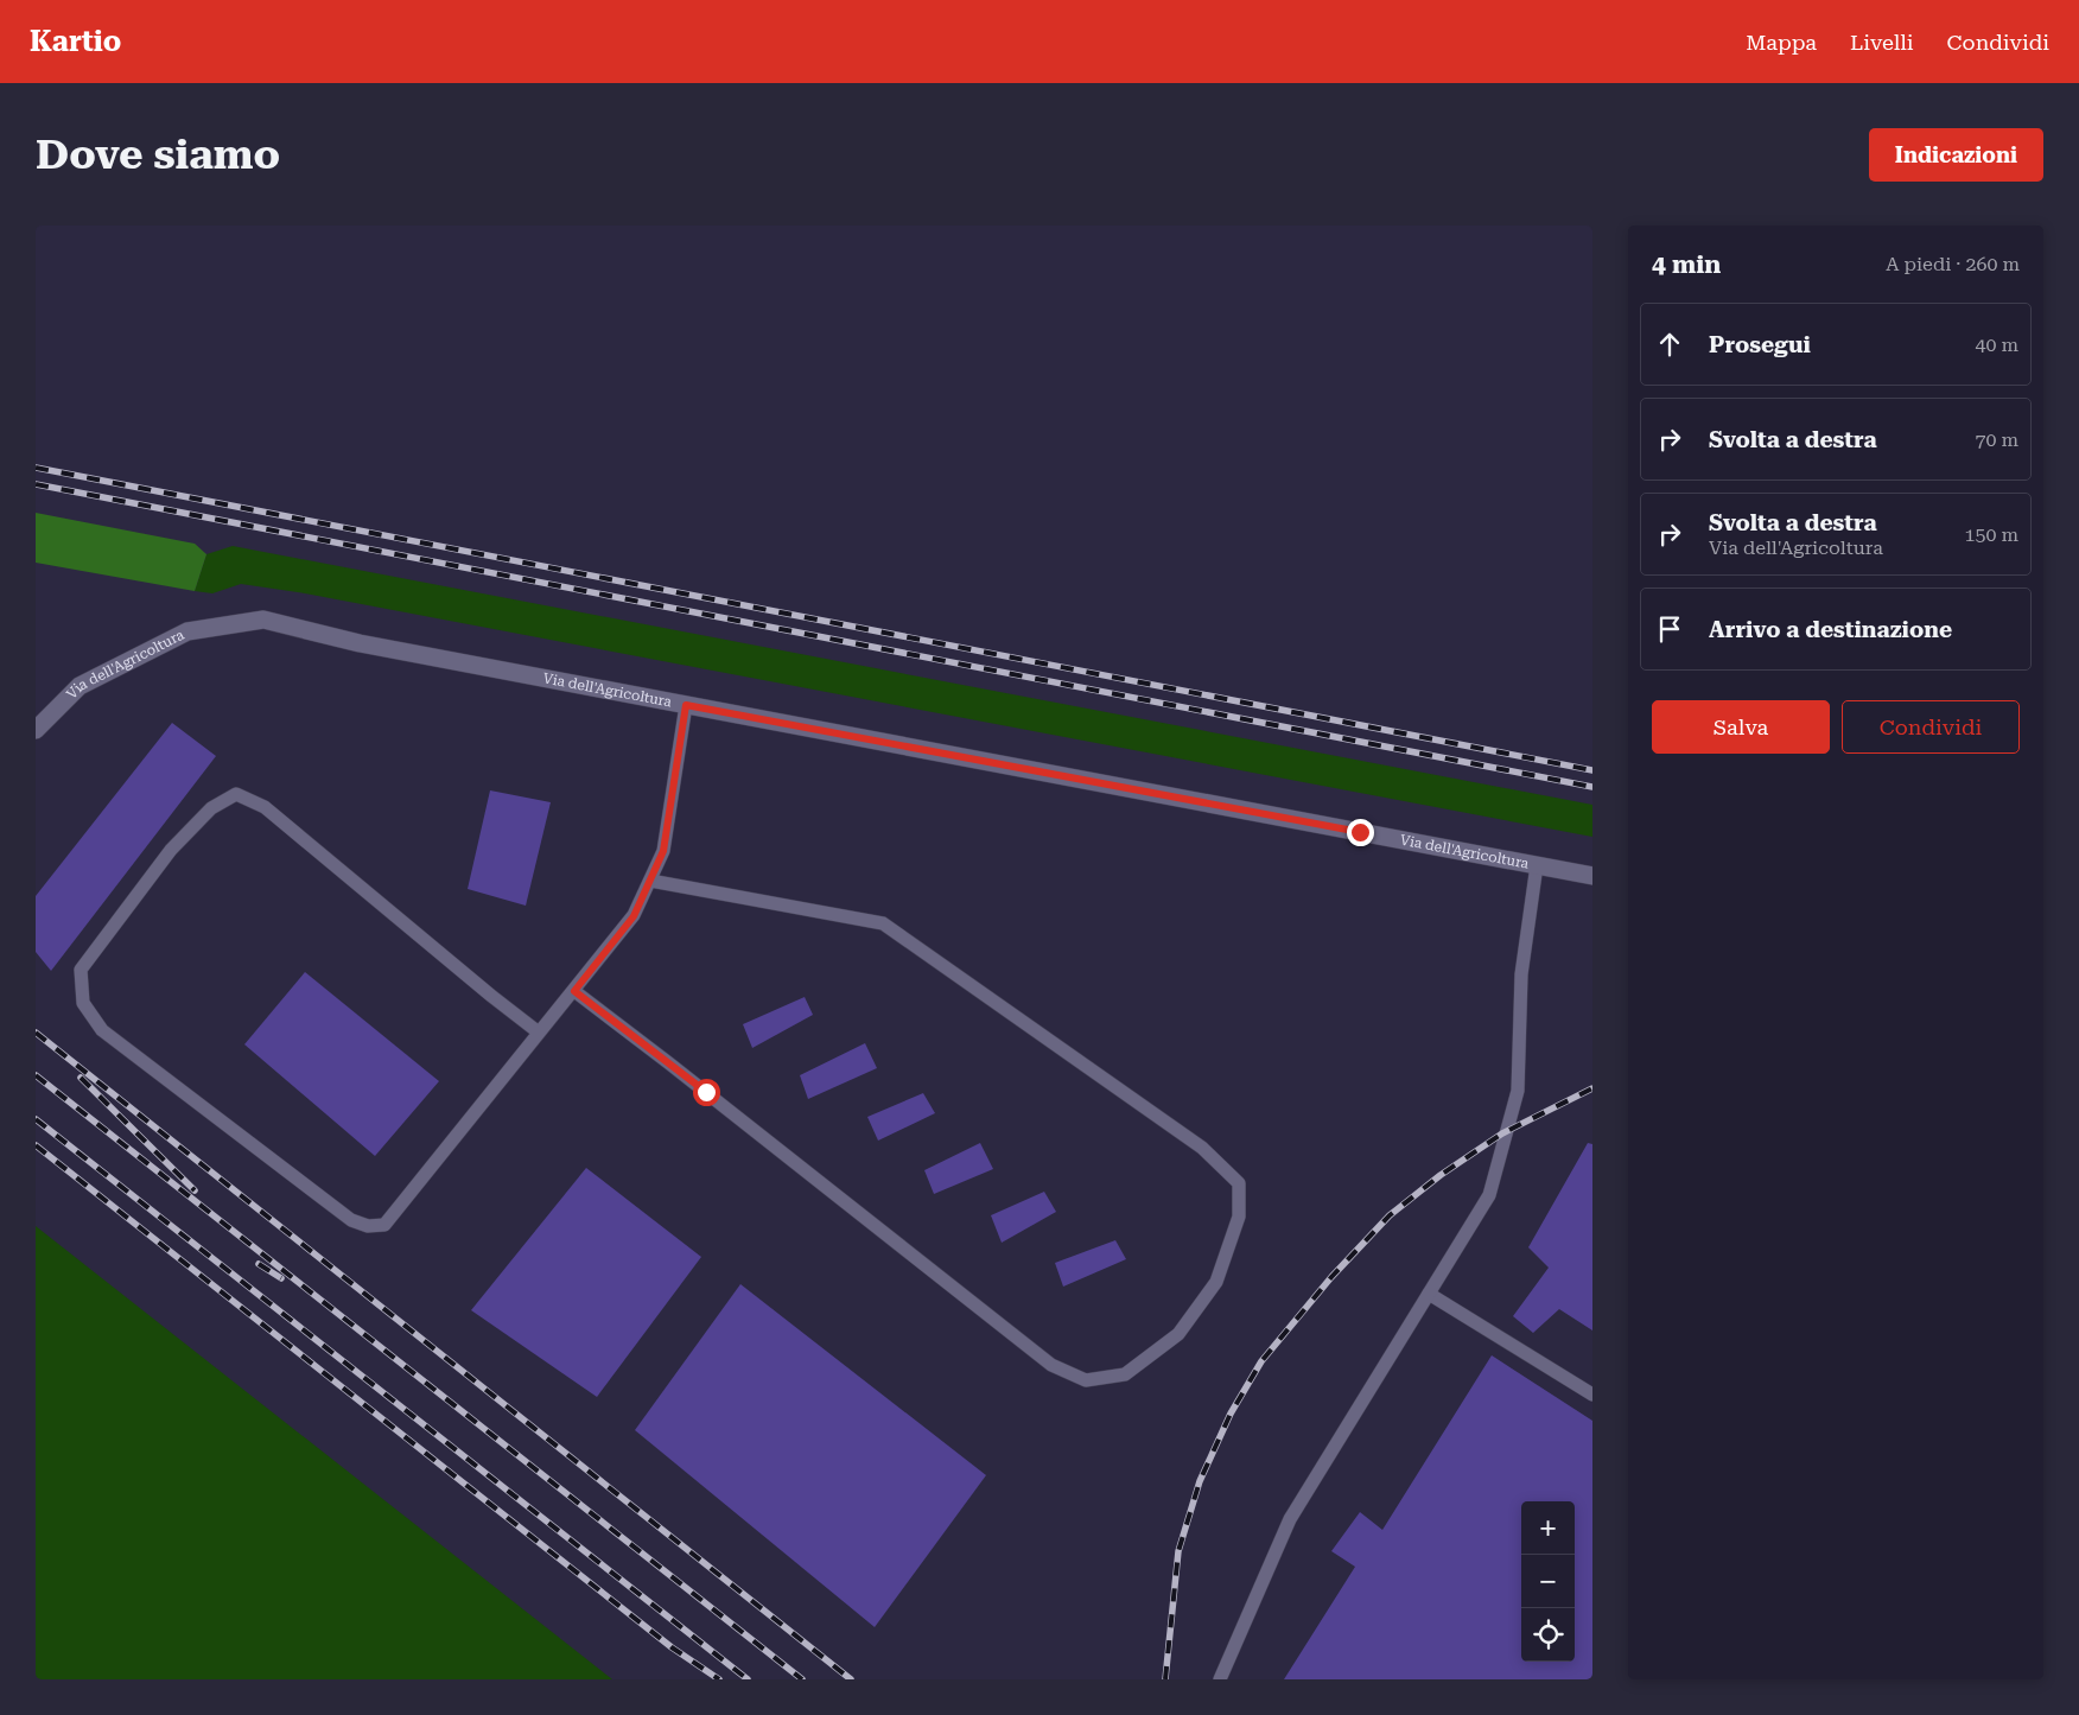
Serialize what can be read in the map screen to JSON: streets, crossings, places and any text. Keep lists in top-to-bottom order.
{
  "streets": {
    "street": ["Via dell'Agricoltura"]
  },
  "page": {
    "header": "Kartio",
    "nav": ["Mappa", "Livelli", "Condividi"],
    "buttons": [
      "Indicazioni",
      ["Salva", "Condividi"]
    ],
    "title": "Dove siamo",
    "heading": ["4 min", "A piedi · 260 m"],
    "list": [
      ["Prosegui", "40 m"],
      ["Svolta a destra", "70 m"],
      ["Svolta a destra", "Via dell'Agricoltura", "150 m"],
      "Arrivo a destinazione"
    ],
    "map_buttons": ["+", "−"]
  }
}
